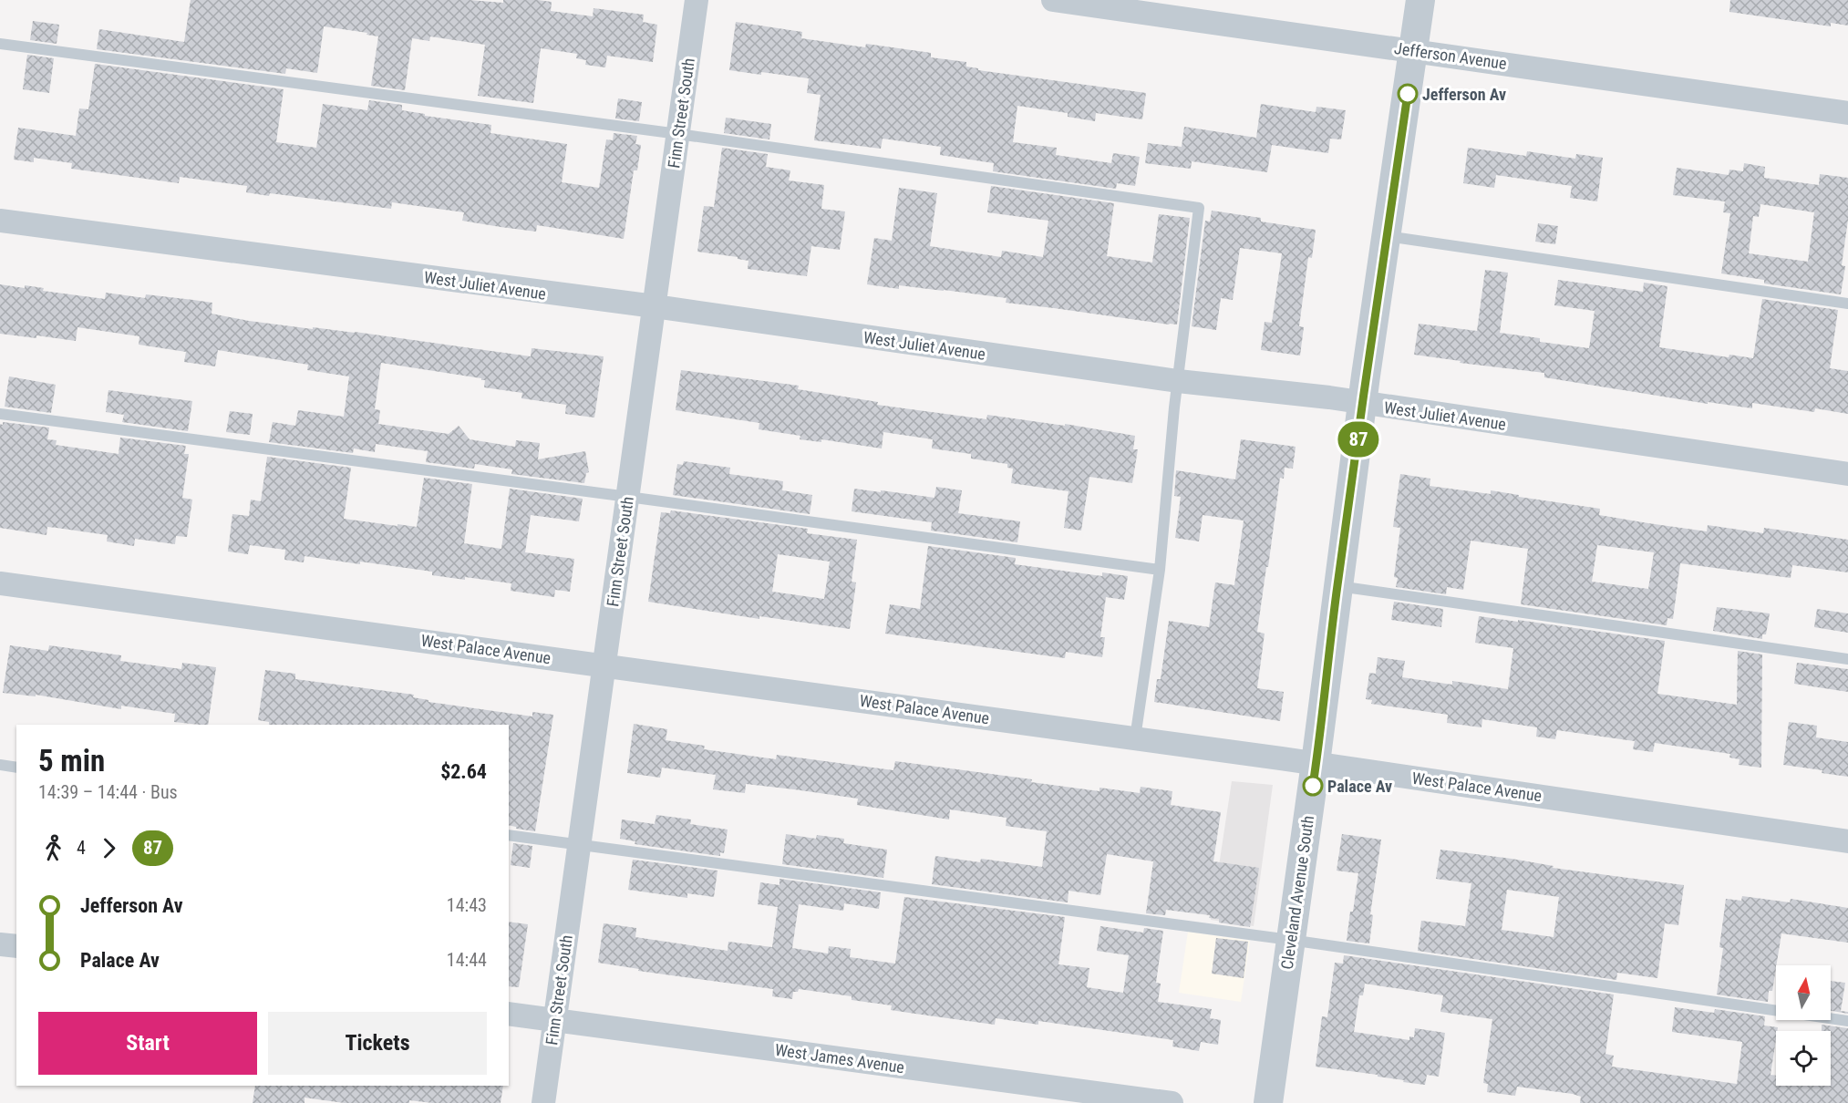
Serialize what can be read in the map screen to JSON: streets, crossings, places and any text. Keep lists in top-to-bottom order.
{
  "streets": {
    "street": [
      "Jefferson Avenue",
      "Finn Street South",
      "West Juliet Avenue",
      "West Palace Avenue",
      "Cleveland Avenue South",
      "West James Avenue"
    ]
  },
  "crossings": [
    ["Jefferson Avenue", "Cleveland Avenue South"],
    ["Finn Street South", "West Juliet Avenue"],
    ["Finn Street South", "West Palace Avenue"],
    ["Finn Street South", "West James Avenue"],
    ["West Juliet Avenue", "Cleveland Avenue South"],
    ["West Palace Avenue", "Cleveland Avenue South"]
  ],
  "places": ["Jefferson Av", "Palace Av"],
  "lines": ["bus line 87"],
  "north": "top",
  "page": {
    "on_map": "87",
    "heading": ["5 min", "14:39 – 14:44 · Bus", "$2.64"],
    "legs": ["4", "87"],
    "list": [
      {
        "name": "Jefferson Av",
        "value": "14:43"
      },
      {
        "name": "Palace Av",
        "value": "14:44"
      }
    ],
    "buttons": ["Start", "Tickets"]
  }
}
